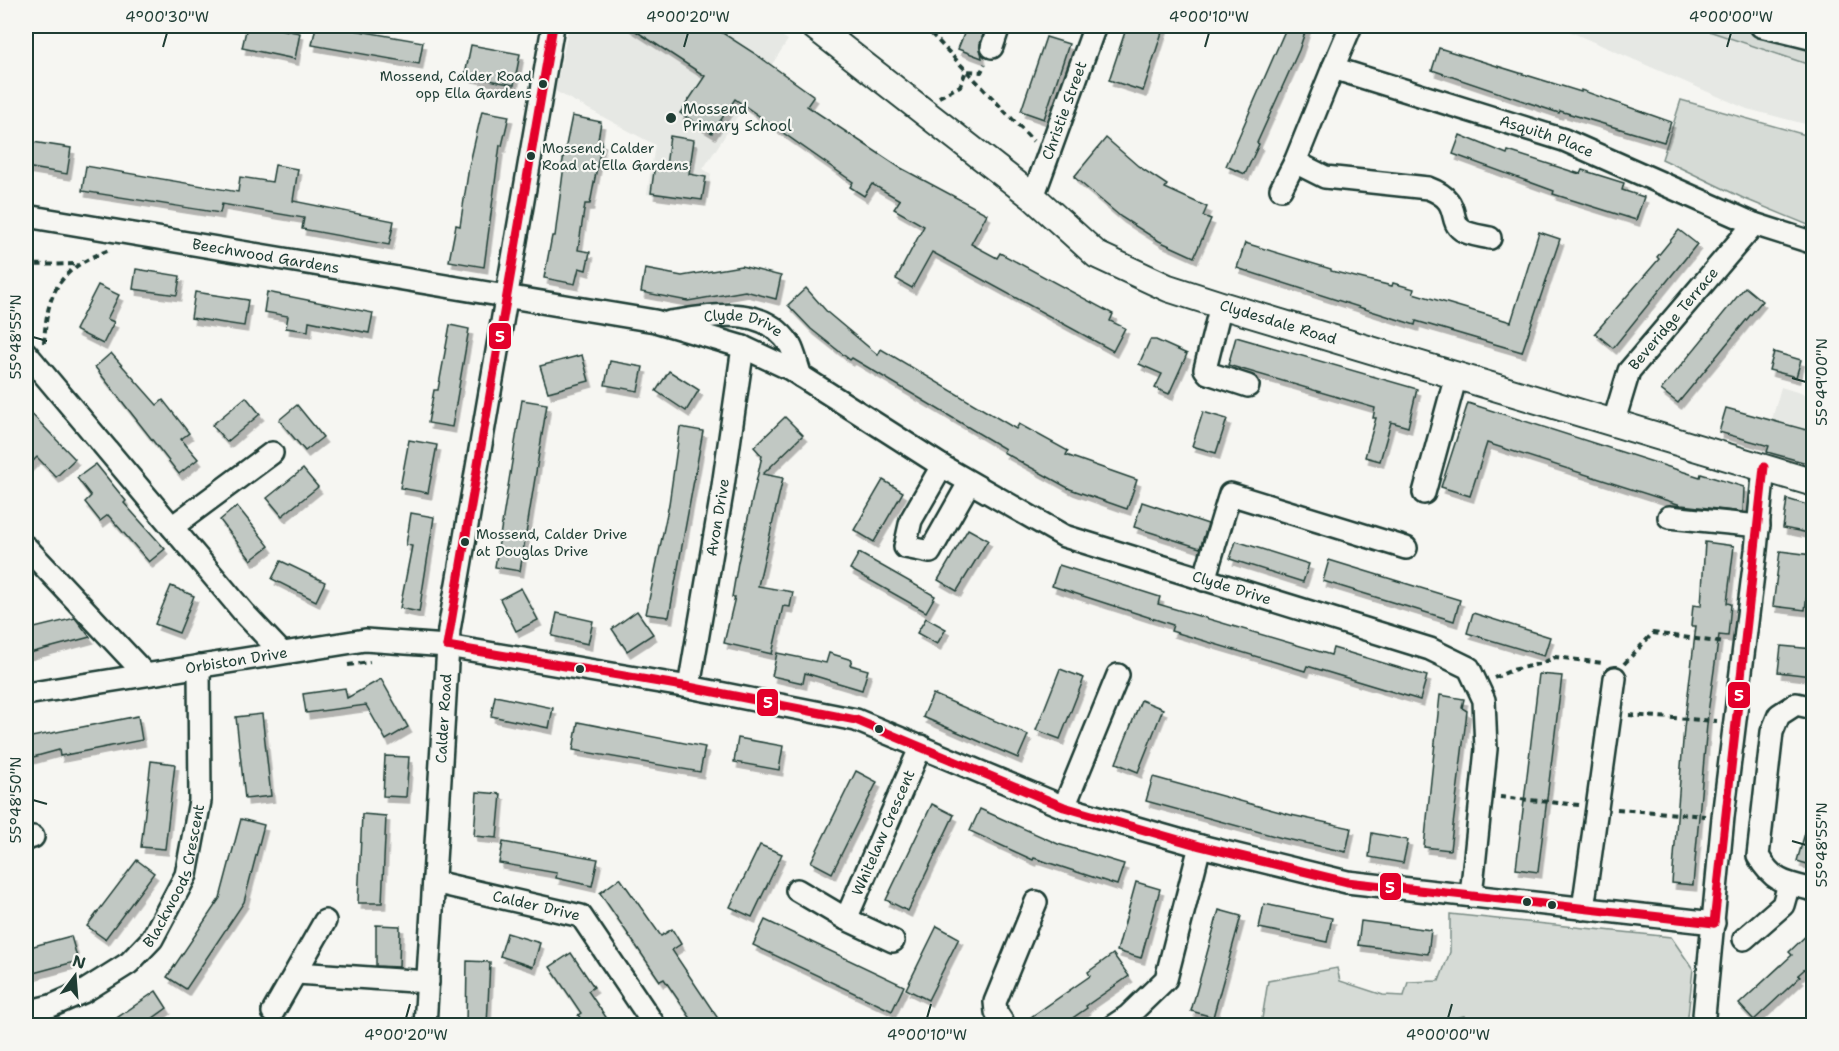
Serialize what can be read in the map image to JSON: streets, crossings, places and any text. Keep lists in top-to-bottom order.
{
  "streets": {
    "main road": ["Clydesdale Road"],
    "street": [
      "Christie Street",
      "Asquith Place",
      "Beechwood Gardens",
      "Beveridge Terrace",
      "Clyde Drive",
      "Avon Drive",
      "Orbiston Drive",
      "Calder Road",
      "Whitelaw Crescent",
      "Blackwoods Crescent",
      "Calder Drive"
    ]
  },
  "crossings": [
    ["Christie Street", "Clydesdale Road"],
    ["Asquith Place", "Beveridge Terrace"],
    ["Beechwood Gardens", "Clyde Drive"],
    ["Beechwood Gardens", "Calder Road"],
    ["Beveridge Terrace", "Clydesdale Road"],
    ["Clyde Drive", "Avon Drive"],
    ["Clyde Drive", "Orbiston Drive"],
    ["Clyde Drive", "Calder Road"],
    ["Avon Drive", "Orbiston Drive"],
    ["Orbiston Drive", "Calder Road"],
    ["Orbiston Drive", "Whitelaw Crescent"],
    ["Orbiston Drive", "Blackwoods Crescent"],
    ["Calder Road", "Calder Drive"]
  ],
  "places": [
    "Mossend, Calder Road opp Ella Gardens",
    "Mossend Primary School",
    "Mossend, Calder Road at Ella Gardens",
    "Mossend, Calder Drive at Douglas Drive"
  ],
  "lines": ["transit line 5"],
  "north": "top",
  "coordinates": [
    "4°00'30\"W",
    "4°00'20\"W",
    "4°00'10\"W",
    "4°00'00\"W",
    "55°48'55\"N",
    "55°49'00\"N",
    "55°48'50\"N"
  ]
}
